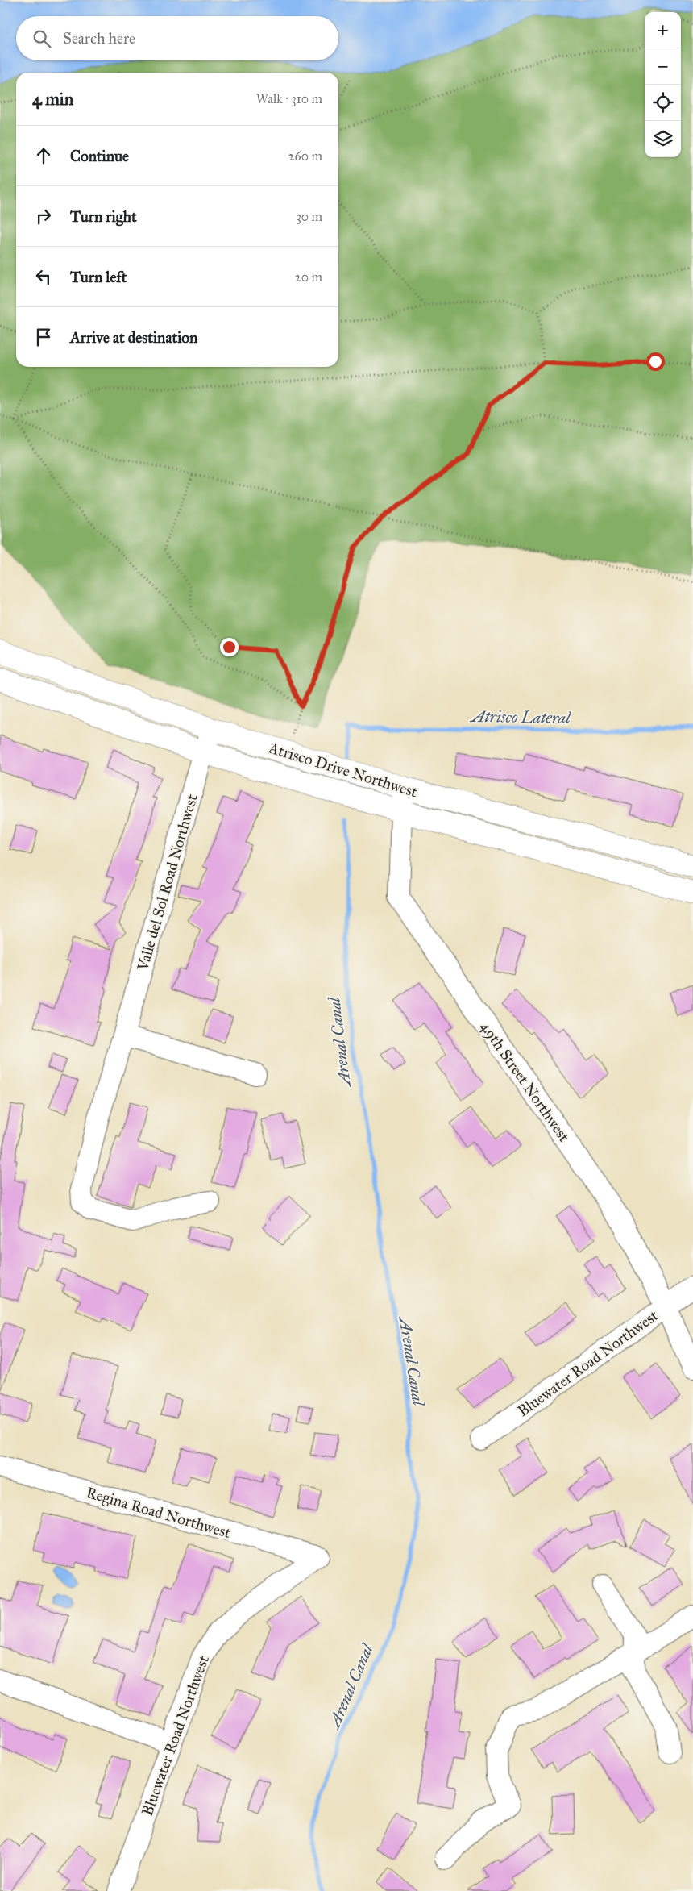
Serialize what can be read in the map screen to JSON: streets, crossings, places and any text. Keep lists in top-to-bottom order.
{
  "streets": {
    "main road": ["Atrisco Drive Northwest"],
    "street": [
      "Valle del Sol Road Northwest",
      "49th Street Northwest",
      "Bluewater Road Northwest",
      "Regina Road Northwest"
    ]
  },
  "crossings": [
    ["Atrisco Drive Northwest", "Valle del Sol Road Northwest"],
    ["Atrisco Drive Northwest", "49th Street Northwest"],
    ["49th Street Northwest", "Bluewater Road Northwest"],
    ["Bluewater Road Northwest", "Regina Road Northwest"]
  ],
  "water": ["Atrisco Lateral", "Arenal Canal"],
  "page": {
    "map_buttons": ["+", "−"],
    "search": "Search here",
    "heading": ["4 min", "Walk · 310 m"],
    "list": [
      ["Continue", "260 m"],
      ["Turn right", "30 m"],
      ["Turn left", "20 m"],
      "Arrive at destination"
    ]
  }
}
